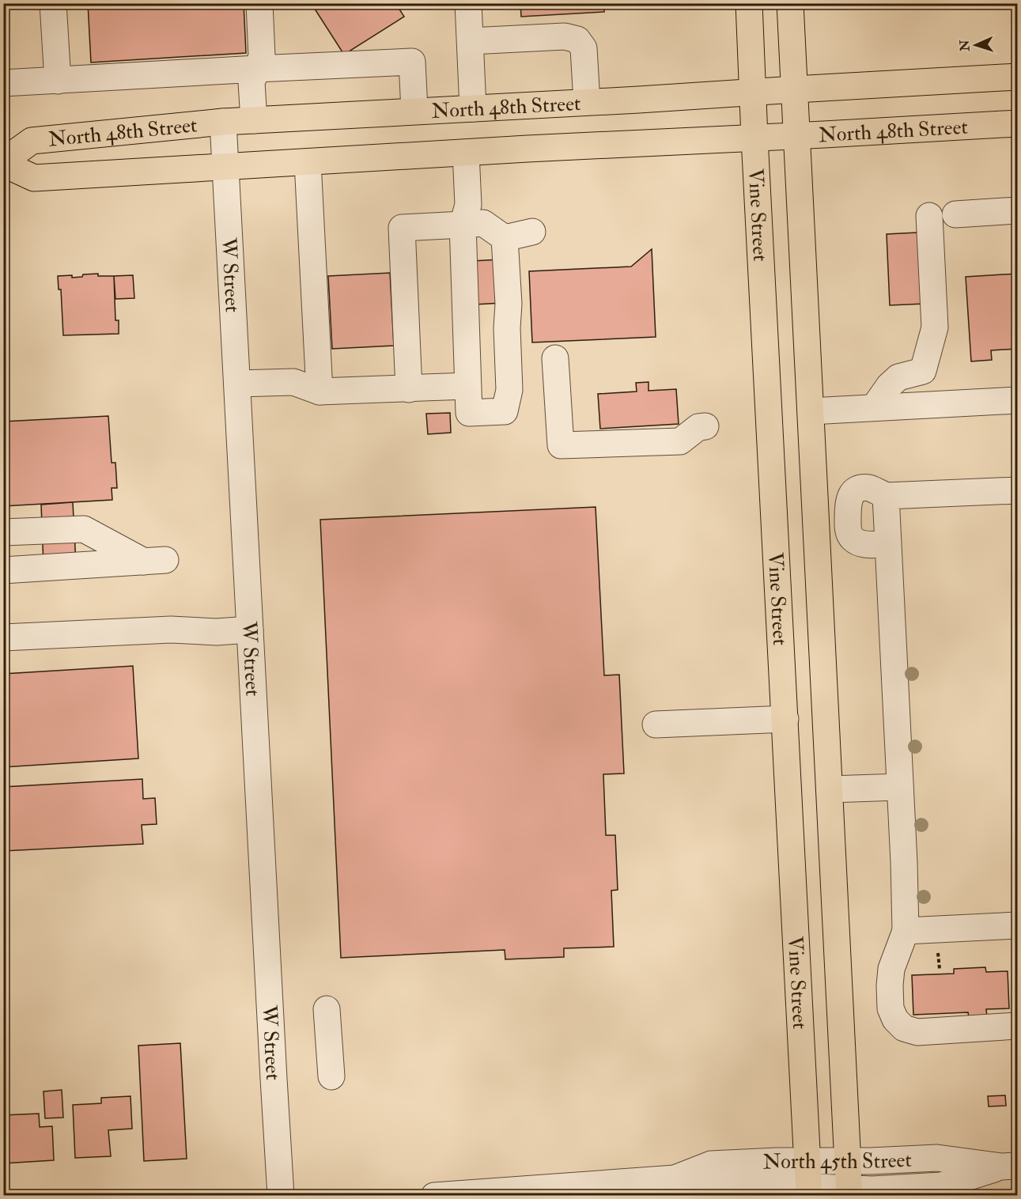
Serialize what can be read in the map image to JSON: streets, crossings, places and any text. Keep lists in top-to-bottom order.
{
  "streets": {
    "main road": ["North 48th Street", "Vine Street"],
    "street": ["W Street", "North 45th Street"]
  },
  "crossings": [
    ["North 48th Street", "Vine Street"],
    ["North 48th Street", "W Street"],
    ["Vine Street", "North 45th Street"]
  ],
  "north": "left"
}
